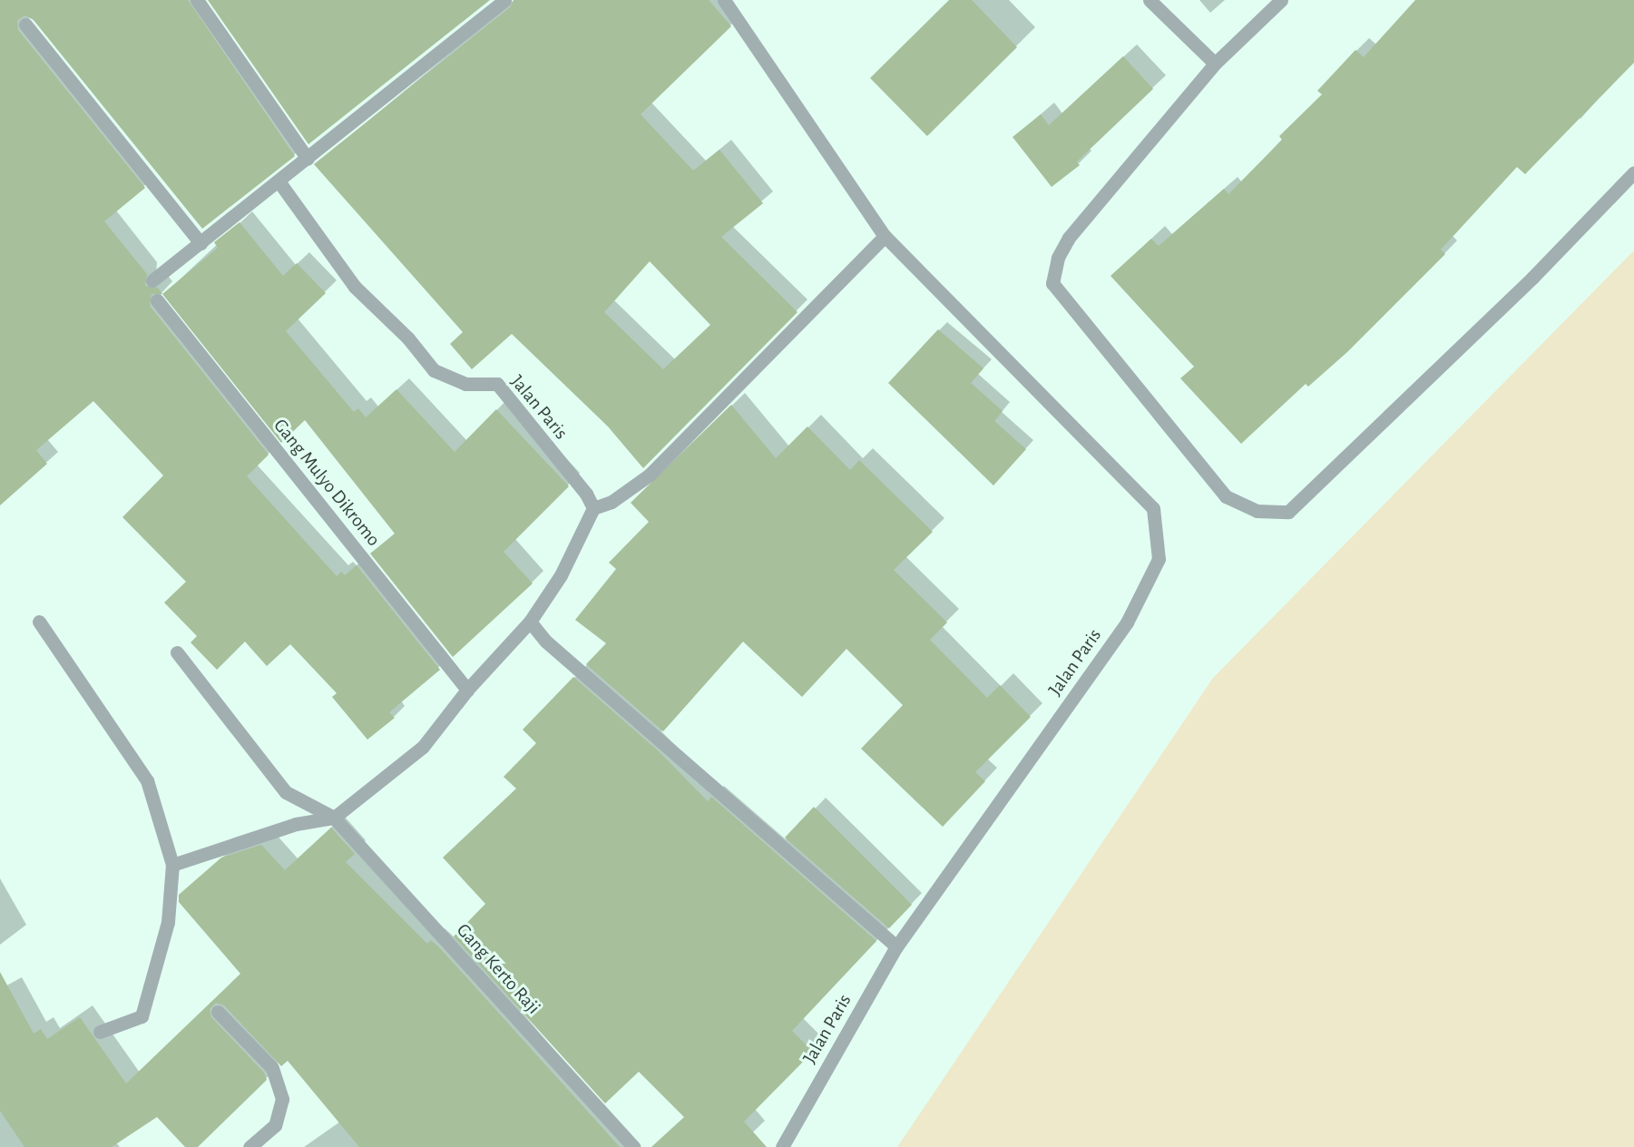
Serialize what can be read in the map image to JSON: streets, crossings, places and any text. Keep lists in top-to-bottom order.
{
  "streets": {
    "street": ["Jalan Paris", "Gang Mulyo Dikromo", "Gang Kerto Raji"]
  }
}
